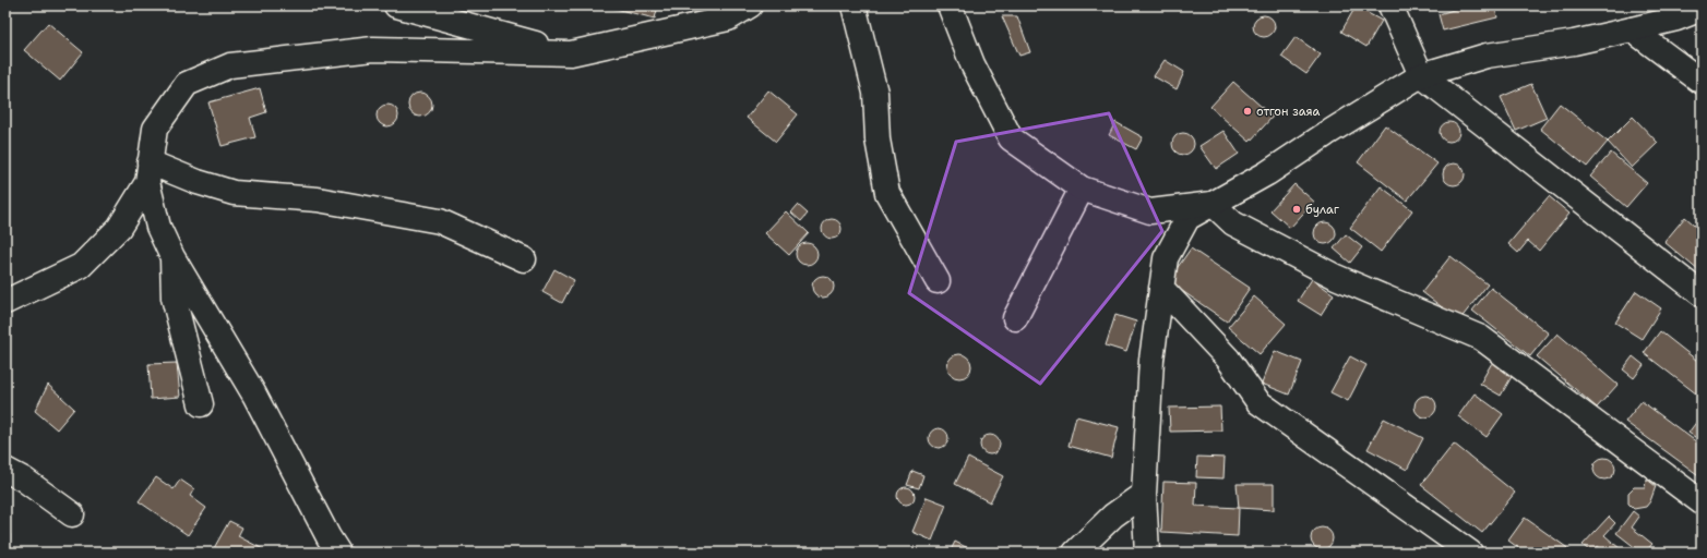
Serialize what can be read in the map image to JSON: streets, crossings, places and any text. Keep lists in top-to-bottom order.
{
  "places": ["отгон заяа", "булаг"]
}
